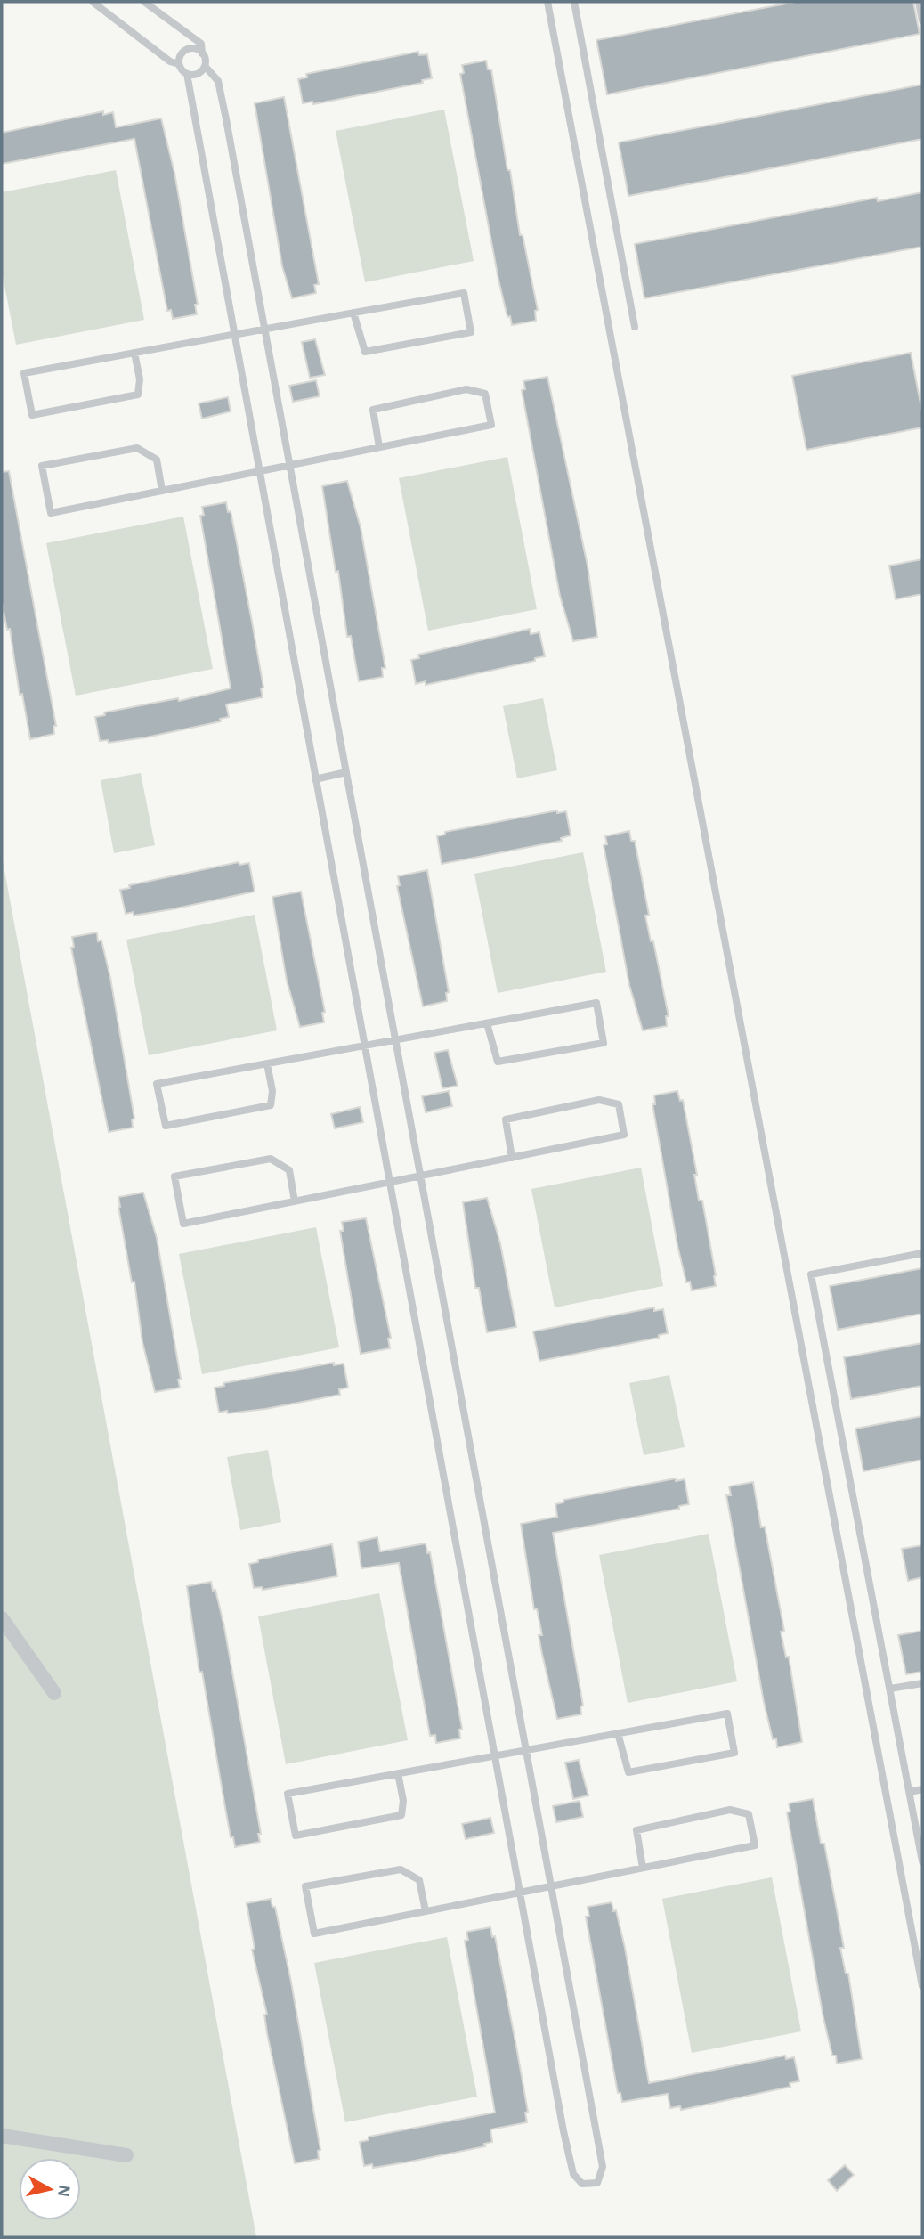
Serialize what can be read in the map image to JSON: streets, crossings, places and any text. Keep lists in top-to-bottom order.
{
  "north": "right"
}
